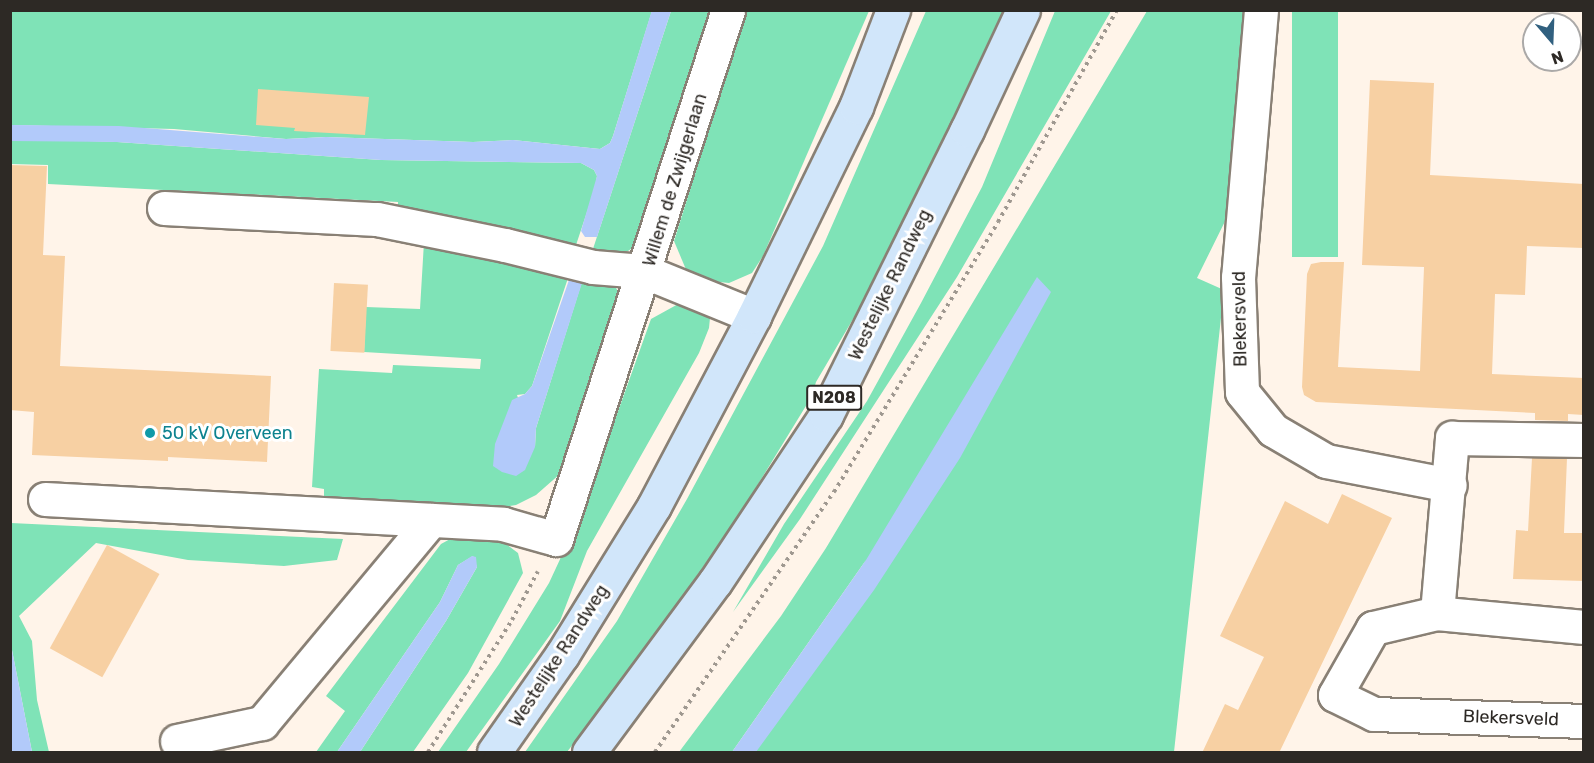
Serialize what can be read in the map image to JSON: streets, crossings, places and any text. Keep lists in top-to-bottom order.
{
  "streets": {
    "main road": ["Westelijke Randweg", "N208"],
    "street": ["Willem de Zwijgerlaan", "Blekersveld"]
  },
  "crossings": [
    ["Willem de Zwijgerlaan", "Westelijke Randweg"]
  ],
  "places": ["50 kV Overveen"],
  "north": "bottom"
}
